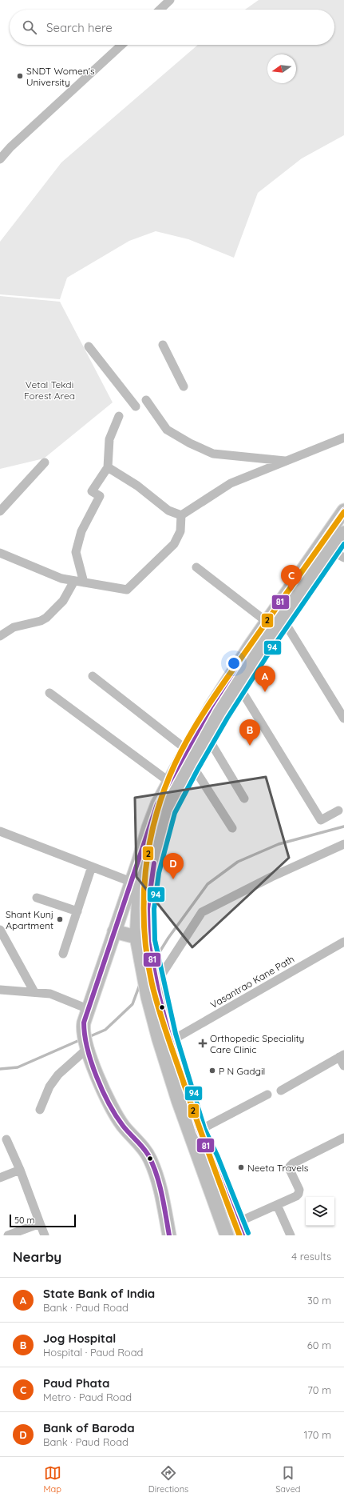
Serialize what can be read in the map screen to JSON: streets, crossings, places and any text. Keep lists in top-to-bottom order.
{
  "streets": {
    "street": ["Vasantrao Kane Path"]
  },
  "parks": ["Vetal Tekdi Forest Area"],
  "places": {
    "other": [
      "SNDT Women's University",
      "Shant Kunj Apartment",
      "P N Gadgil",
      "Neeta Travels"
    ],
    "health": ["Orthopedic Speciality Care Clinic"]
  },
  "lines": ["transit line 81", "transit line 2", "transit line 94"],
  "scale_bar": "50 m",
  "north": "left",
  "page": {
    "search": "Search here",
    "pins": [
      "C",
      "A",
      "B",
      "D"
    ],
    "scale": "50 m",
    "heading": ["Nearby", "4 results"],
    "list": [
      {
        "mark": "A",
        "name": "State Bank of India",
        "note": "Bank · Paud Road",
        "value": "30 m"
      },
      {
        "mark": "B",
        "name": "Jog Hospital",
        "note": "Hospital · Paud Road",
        "value": "60 m"
      },
      {
        "mark": "C",
        "name": "Paud Phata",
        "note": "Metro · Paud Road",
        "value": "70 m"
      },
      {
        "mark": "D",
        "name": "Bank of Baroda",
        "note": "Bank · Paud Road",
        "value": "170 m"
      }
    ],
    "nav": ["Map", "Directions", "Saved"]
  }
}
